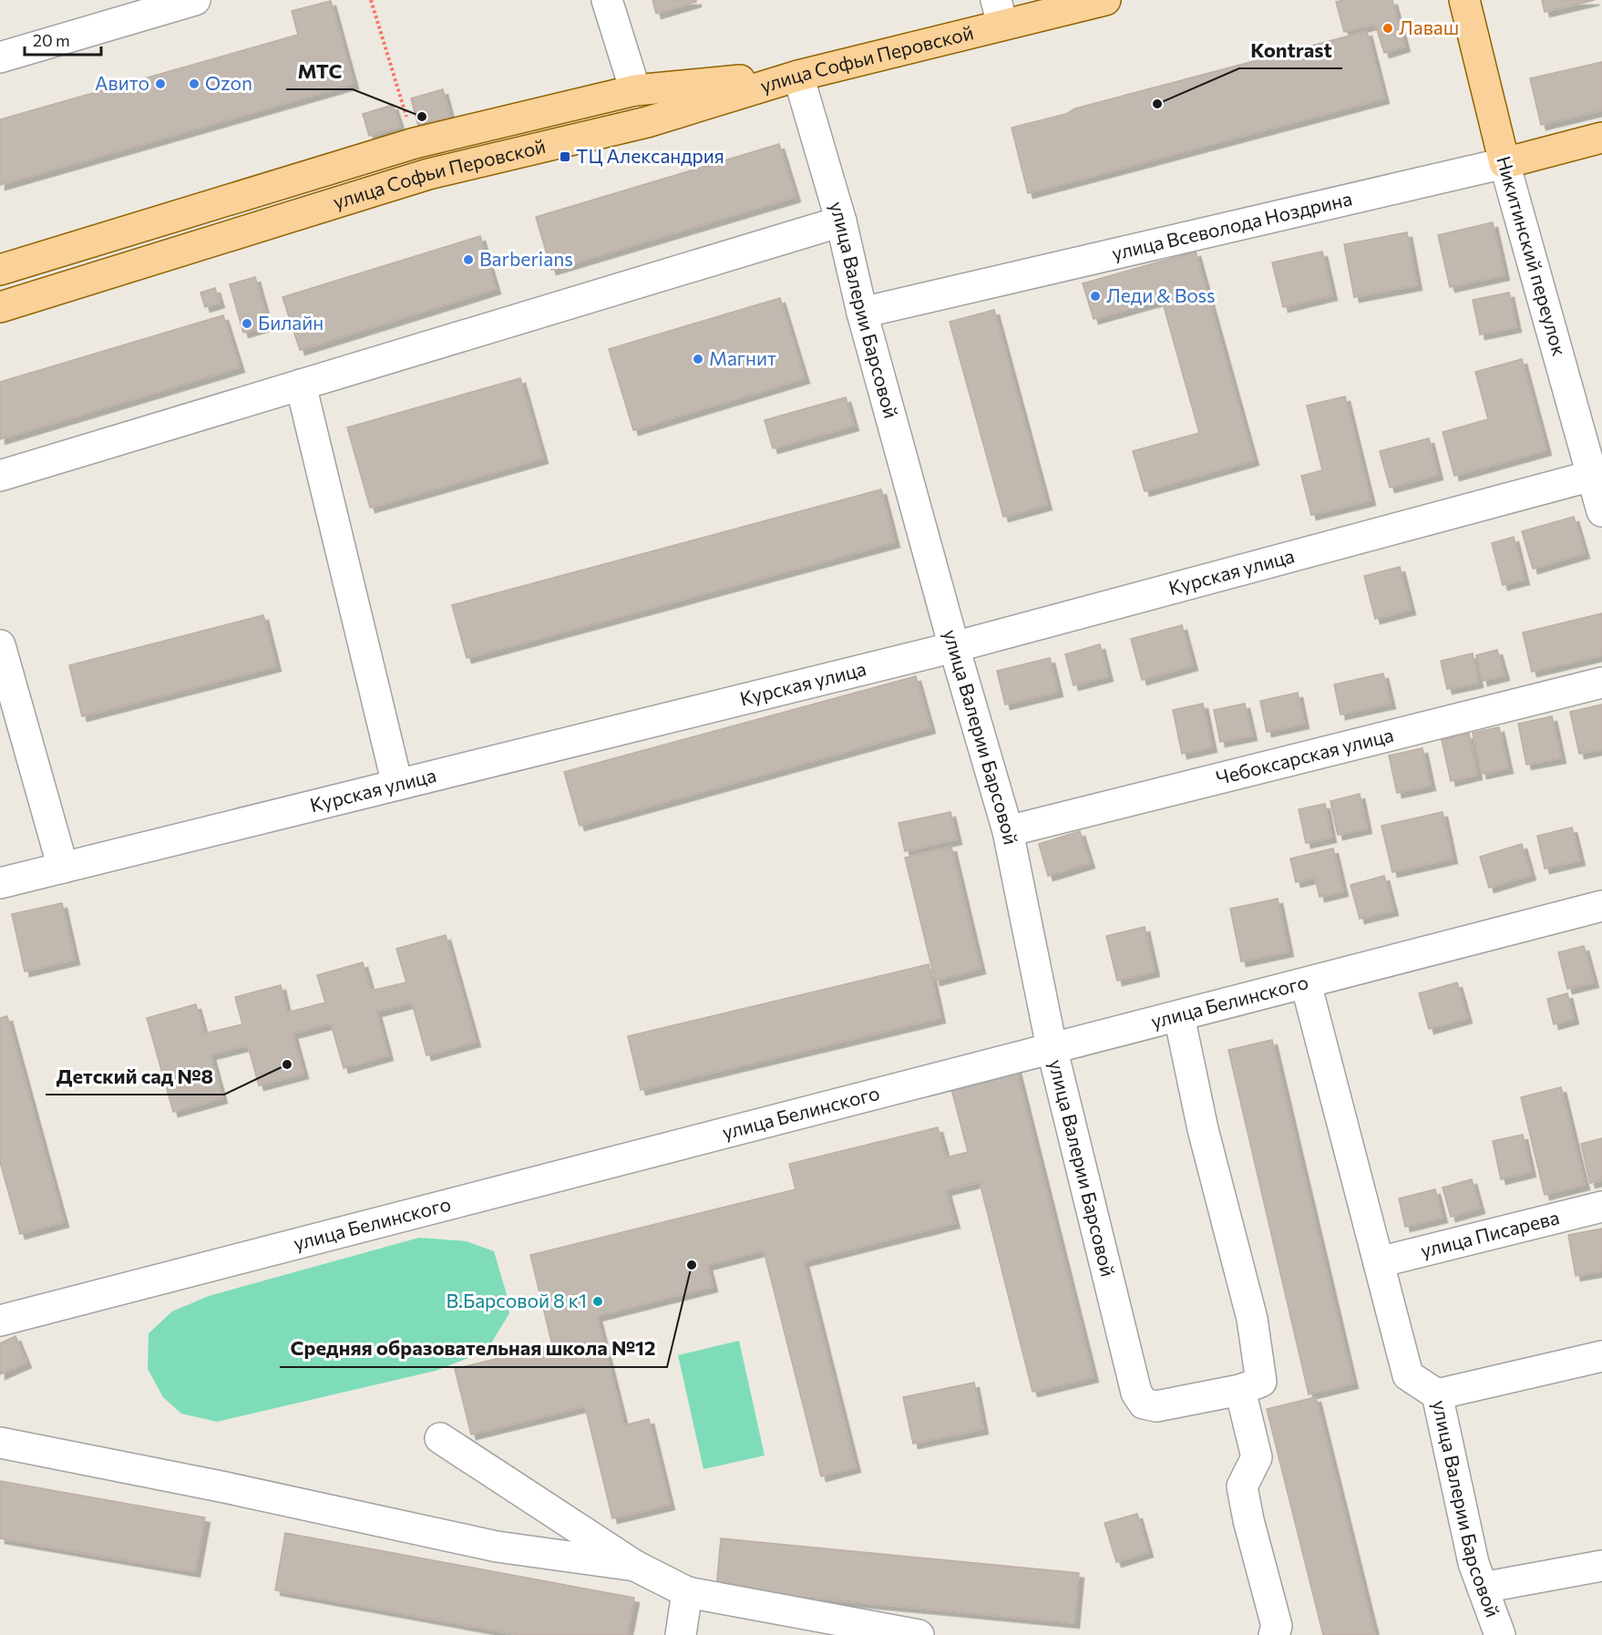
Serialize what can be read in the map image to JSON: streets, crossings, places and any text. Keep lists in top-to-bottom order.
{
  "streets": {
    "main road": ["улица Софьи Перовской", "улица Всеволода Ноздрина", "Никитинский переулок"],
    "street": [
      "улица Валерии Барсовой",
      "Курская улица",
      "Чебоксарская улица",
      "улица Белинского",
      "улица Писарева"
    ]
  },
  "crossings": [
    ["улица Софьи Перовской", "улица Валерии Барсовой"],
    ["улица Всеволода Ноздрина", "Никитинский переулок"],
    ["улица Всеволода Ноздрина", "улица Валерии Барсовой"],
    ["Никитинский переулок", "Курская улица"],
    ["улица Валерии Барсовой", "Курская улица"],
    ["улица Валерии Барсовой", "Чебоксарская улица"],
    ["улица Валерии Барсовой", "улица Белинского"],
    ["улица Валерии Барсовой", "улица Писарева"]
  ],
  "places": {
    "other": [
      "Лаваш",
      "Авито",
      "Ozon",
      "Kontrast",
      "МТС",
      "Barberians",
      "Леди & Boss",
      "Билайн",
      "Магнит",
      "Детский сад №8",
      "Средняя образовательная школа №12",
      "В.Барсовой 8 к1"
    ],
    "transit": ["ТЦ Александрия"]
  },
  "scale_bar": "20 m"
}
